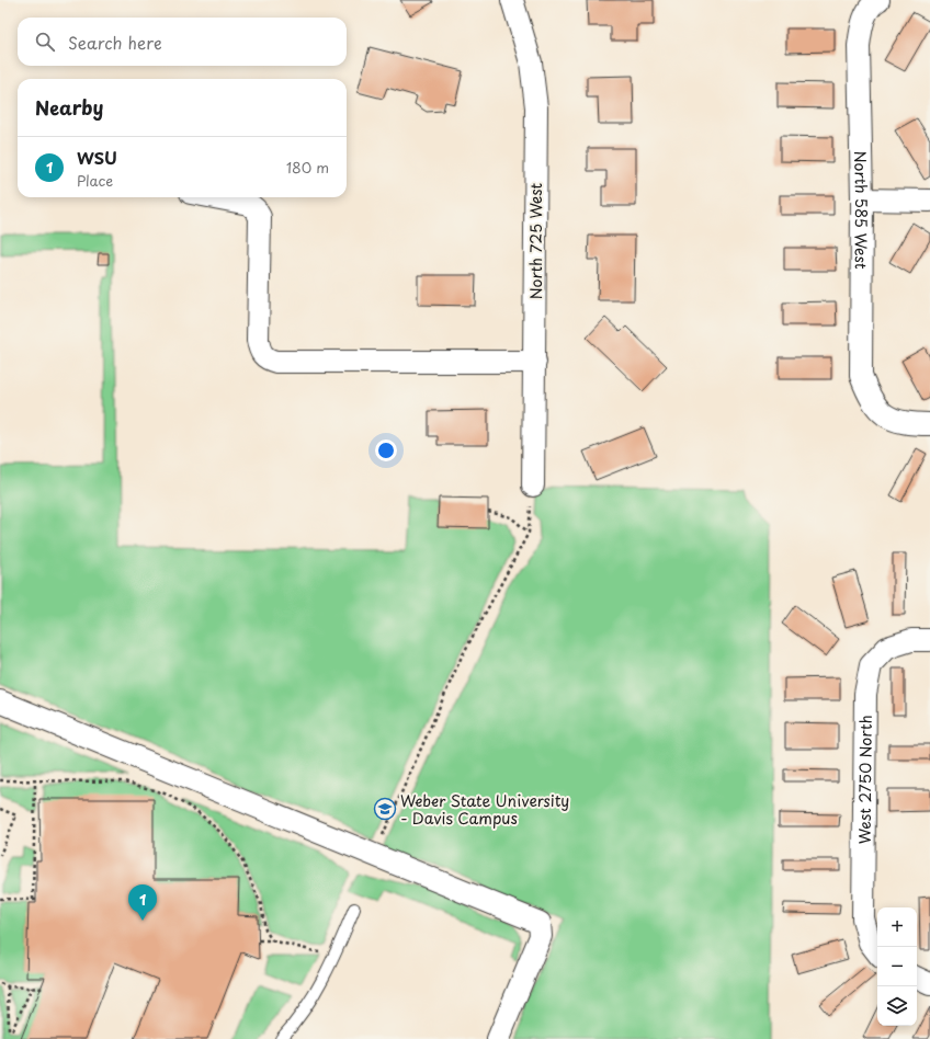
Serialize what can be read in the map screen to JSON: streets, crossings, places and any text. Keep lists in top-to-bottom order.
{
  "streets": {
    "street": ["North 585 West", "North 725 West", "West 2750 North"]
  },
  "places": {
    "school or university": ["Weber State University - Davis Campus"]
  },
  "page": {
    "search": "Search here",
    "heading": "Nearby",
    "list": [
      {
        "mark": "1",
        "name": "WSU",
        "note": "Place",
        "value": "180 m"
      }
    ],
    "pins": "1",
    "map_buttons": ["+", "−"]
  }
}
